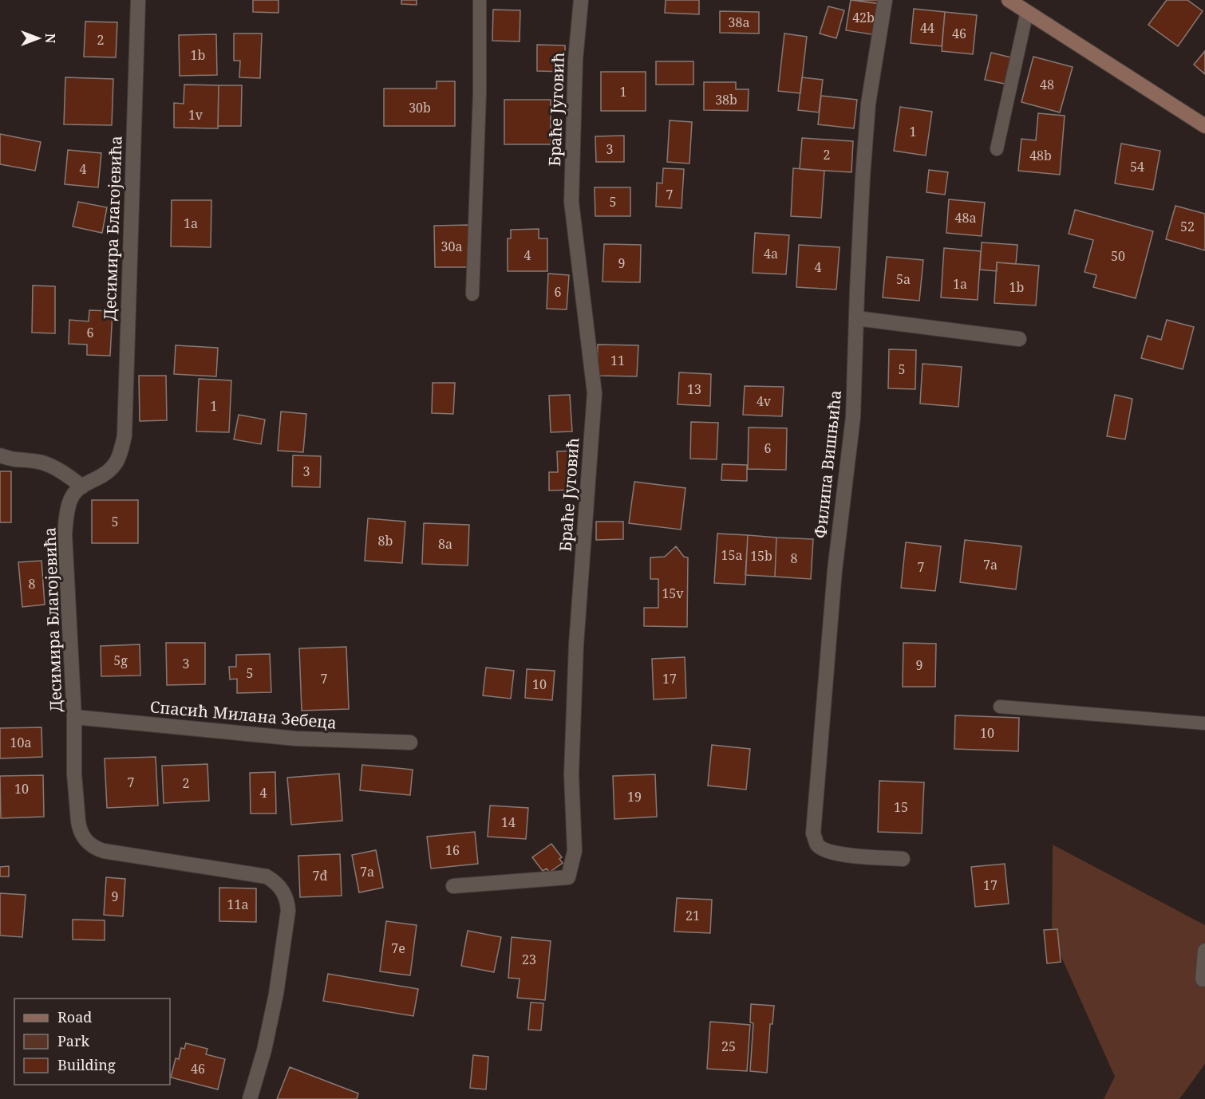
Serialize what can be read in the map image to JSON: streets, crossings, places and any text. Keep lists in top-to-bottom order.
{
  "streets": {
    "street": [
      "Браће Југовић",
      "Десимира Благојевића",
      "Филипа Вишњића",
      "Спасић Милана Зебеца"
    ]
  },
  "crossings": [
    ["Десимира Благојевића", "Спасић Милана Зебеца"]
  ],
  "house_numbers": [
    "42b",
    "38a",
    "44",
    "46",
    "2",
    "1b",
    "48",
    "1",
    "38b",
    "30b",
    "1v",
    "1",
    "3",
    "2",
    "48b",
    "54",
    "4",
    "7",
    "5",
    "48a",
    "1a",
    "52",
    "30a",
    "4a",
    "4",
    "50",
    "9",
    "4",
    "5a",
    "1a",
    "1b",
    "6",
    "6",
    "11",
    "5",
    "13",
    "4v",
    "1",
    "6",
    "3",
    "5",
    "8b",
    "8a",
    "15a",
    "15b",
    "8",
    "7a",
    "7",
    "8",
    "15v",
    "5g",
    "3",
    "9",
    "5",
    "7",
    "17",
    "10",
    "10",
    "10a",
    "7",
    "2",
    "10",
    "4",
    "19",
    "15",
    "14",
    "16",
    "7a",
    "7đ",
    "17",
    "9",
    "11a",
    "21",
    "7e",
    "23",
    "25",
    "46"
  ],
  "legend": ["Road", "Park", "Building"],
  "north": "right"
}
